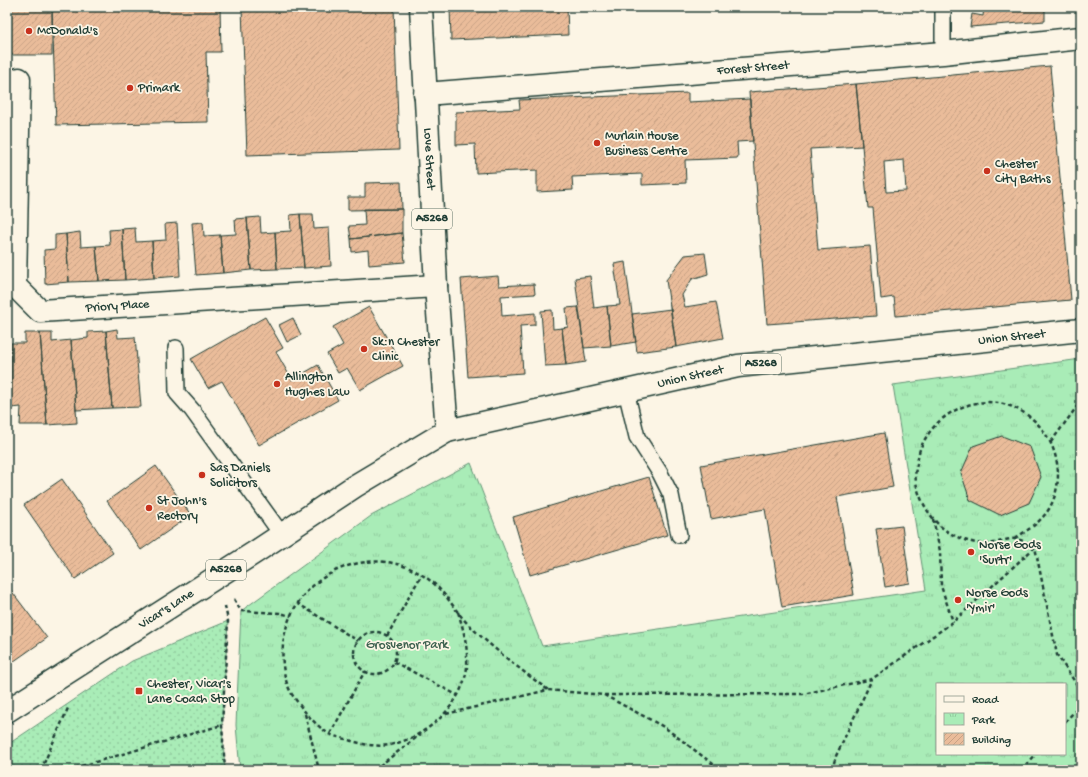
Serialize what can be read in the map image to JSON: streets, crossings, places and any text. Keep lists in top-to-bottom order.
{
  "streets": {
    "main road": [
      "Forest Street",
      "Love Street",
      "A5268",
      "Priory Place",
      "Union Street",
      "Vicar's Lane"
    ]
  },
  "crossings": [
    ["Forest Street", "Love Street"],
    ["Love Street", "Priory Place"],
    ["Love Street", "Union Street"],
    ["Love Street", "Vicar's Lane"],
    ["Union Street", "Vicar's Lane"]
  ],
  "parks": ["Grosvenor Park"],
  "places": {
    "other": [
      "McDonald's",
      "Primark",
      "Murlain House Business Centre",
      "Chester City Baths",
      "Sk:n Chester Clinic",
      "Allington Hughes Law",
      "Sas Daniels Solicitors",
      "St John's Rectory",
      "Norse Gods 'Surtr'",
      "Norse Gods 'Ymir'"
    ],
    "transit": ["Chester, Vicar's Lane Coach Stop"]
  },
  "legend": ["Road", "Park", "Building"]
}
